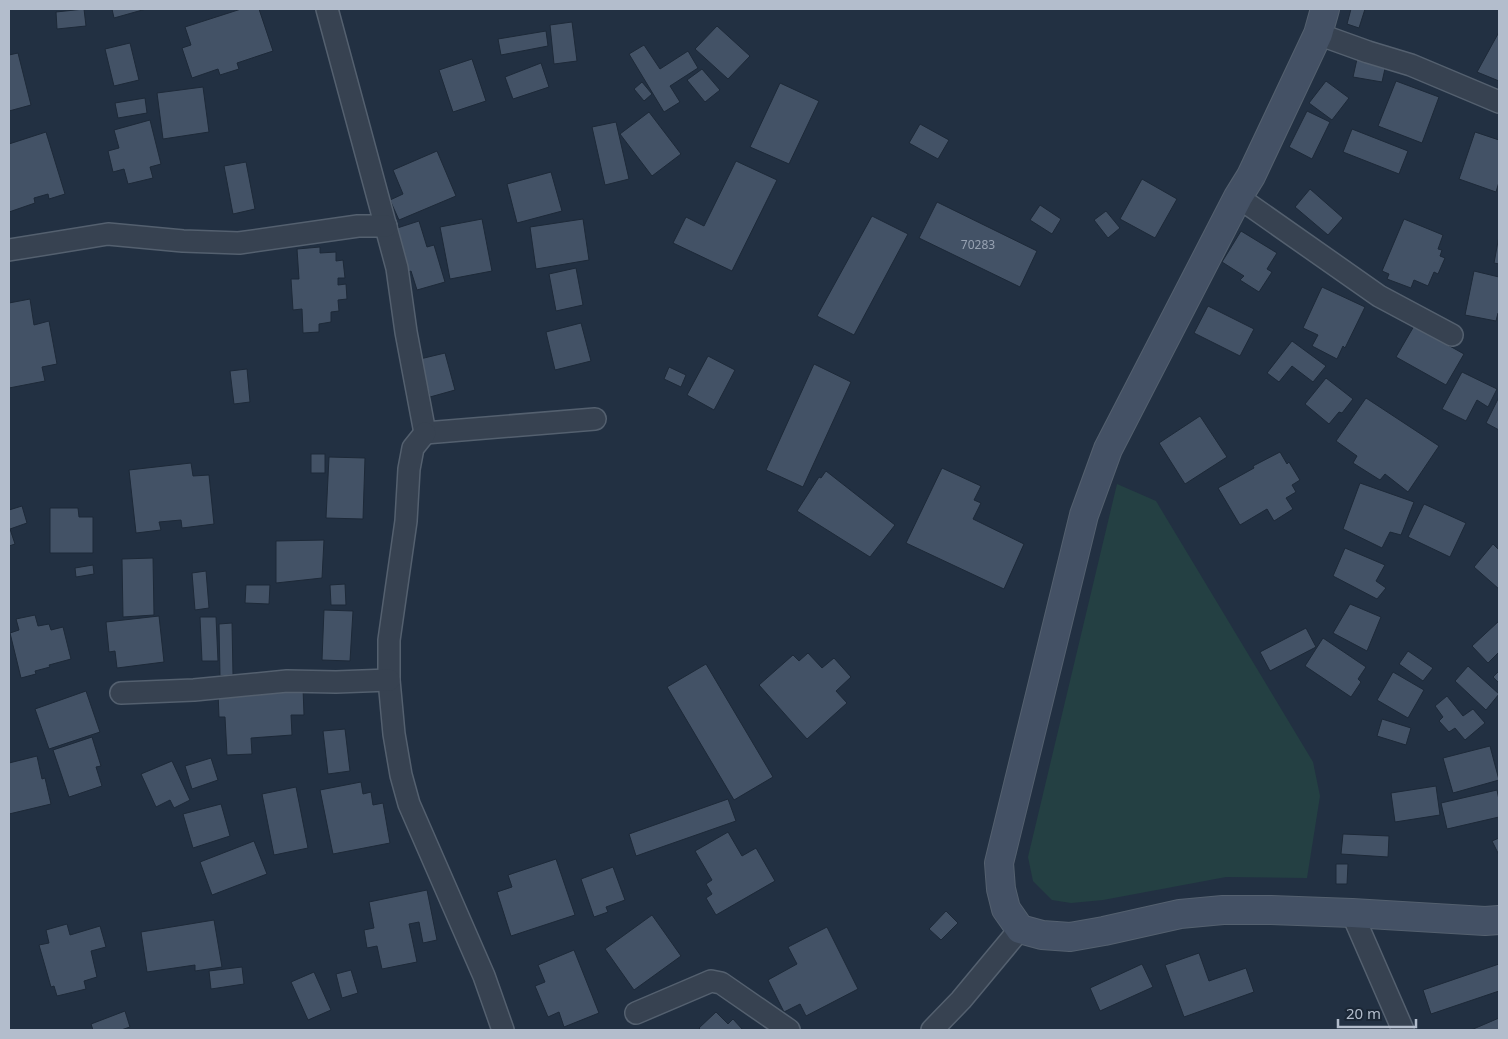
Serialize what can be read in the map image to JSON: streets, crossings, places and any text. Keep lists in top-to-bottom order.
{
  "house_numbers": ["70283"],
  "scale_bar": "20 m"
}
